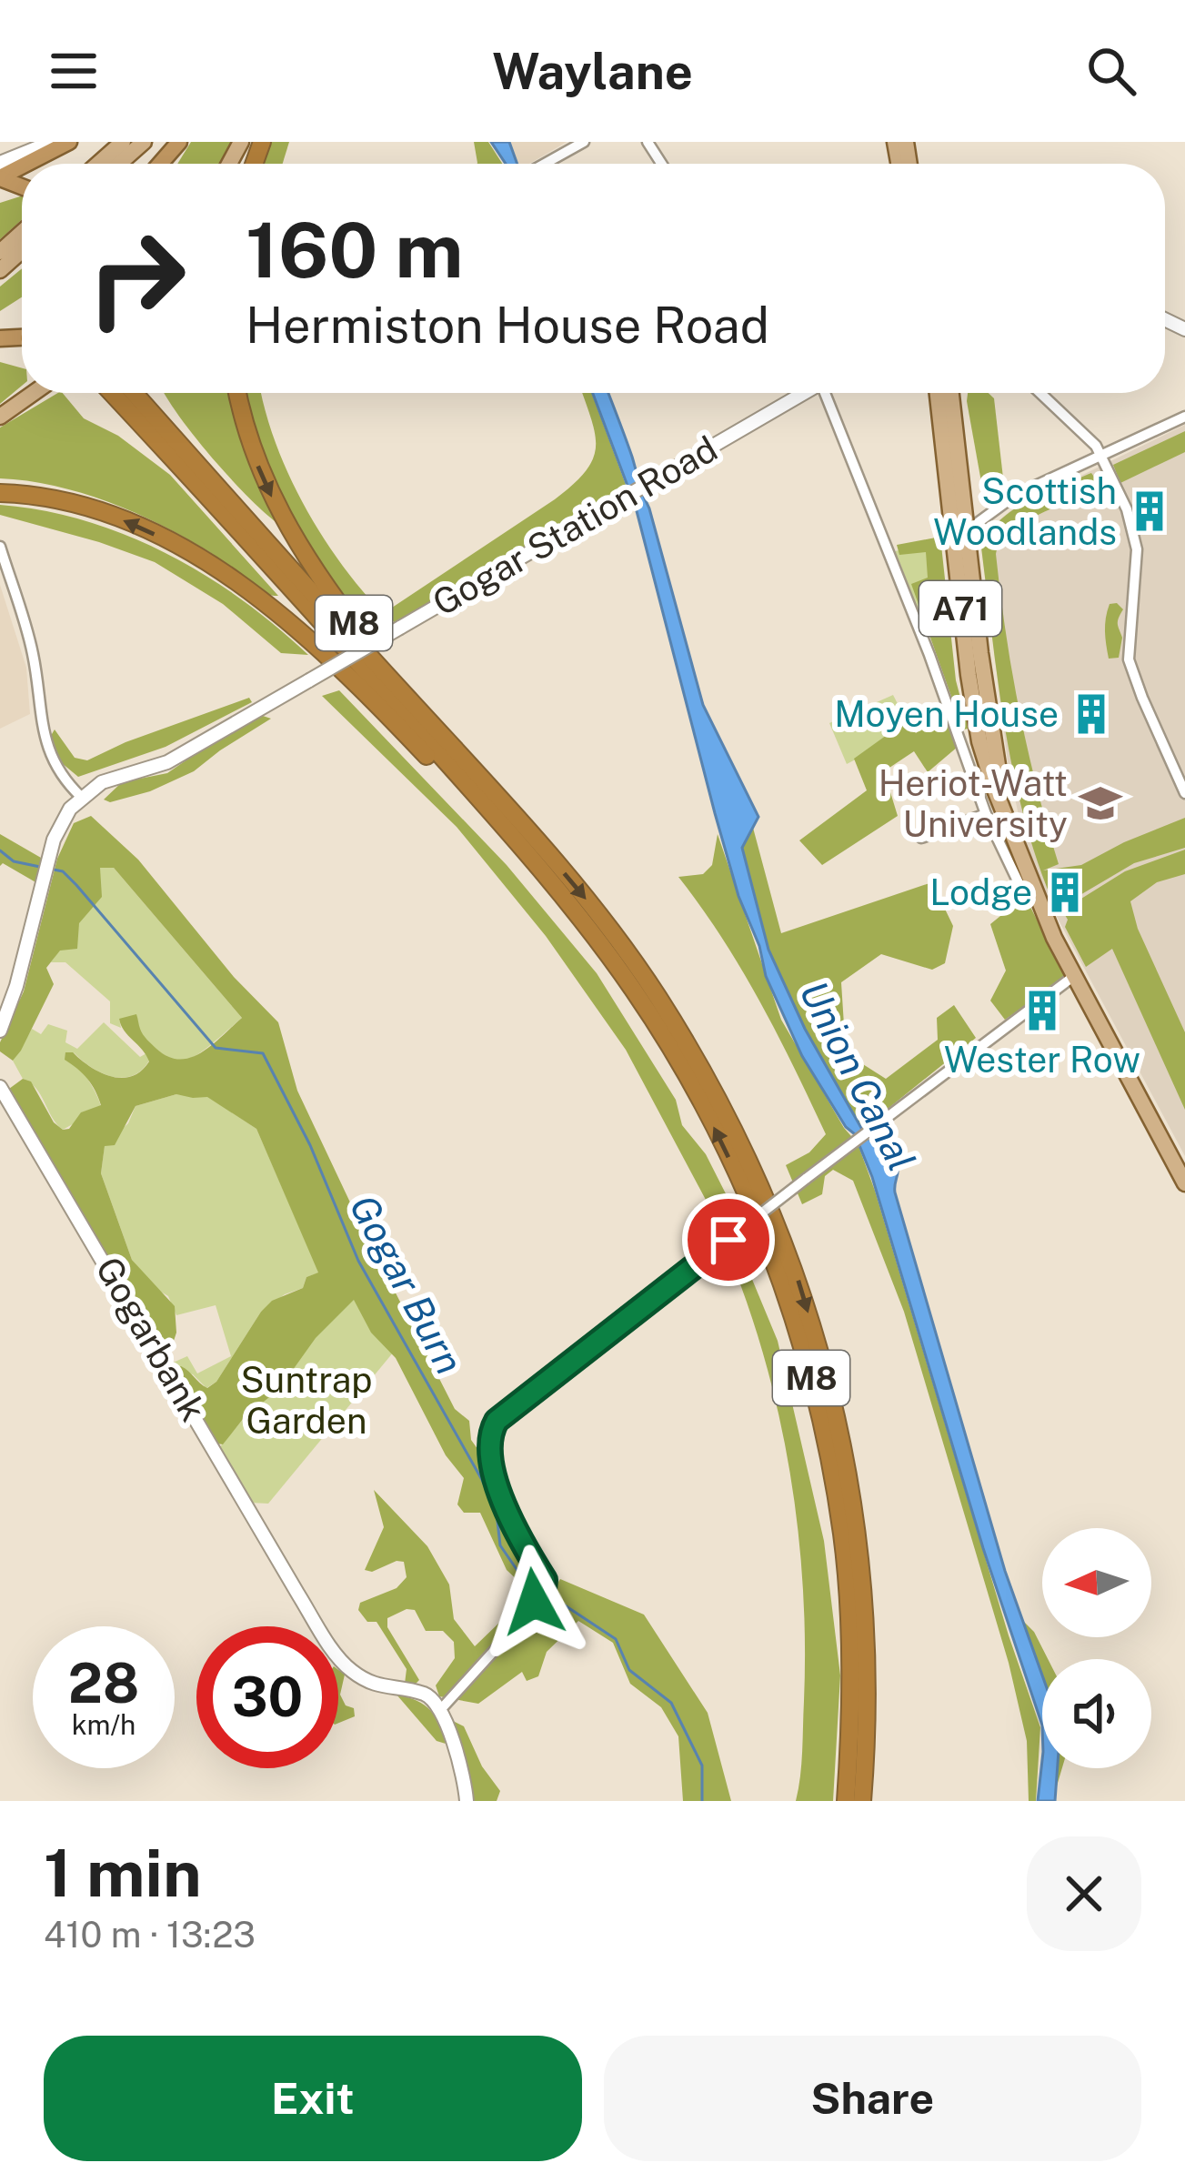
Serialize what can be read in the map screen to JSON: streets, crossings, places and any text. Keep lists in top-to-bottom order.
{
  "streets": {
    "highway": ["M8"],
    "main road": ["A71"],
    "street": ["Gogar Station Road", "Gogarbank"]
  },
  "water": ["Union Canal", "Gogar Burn"],
  "parks": ["Suntrap Garden"],
  "places": {
    "building": [
      "Scottish Woodlands",
      "Moyen House",
      "Lodge",
      "Wester Row"
    ],
    "school or university": ["Heriot-Watt University"]
  },
  "north": "left",
  "page": {
    "header": "Waylane",
    "turn": ["160 m", "Hermiston House Road"],
    "speed": "28 km/h",
    "limit": "30",
    "heading": ["1 min", "410 m · 13:23"],
    "buttons": ["Exit", "Share"]
  }
}
